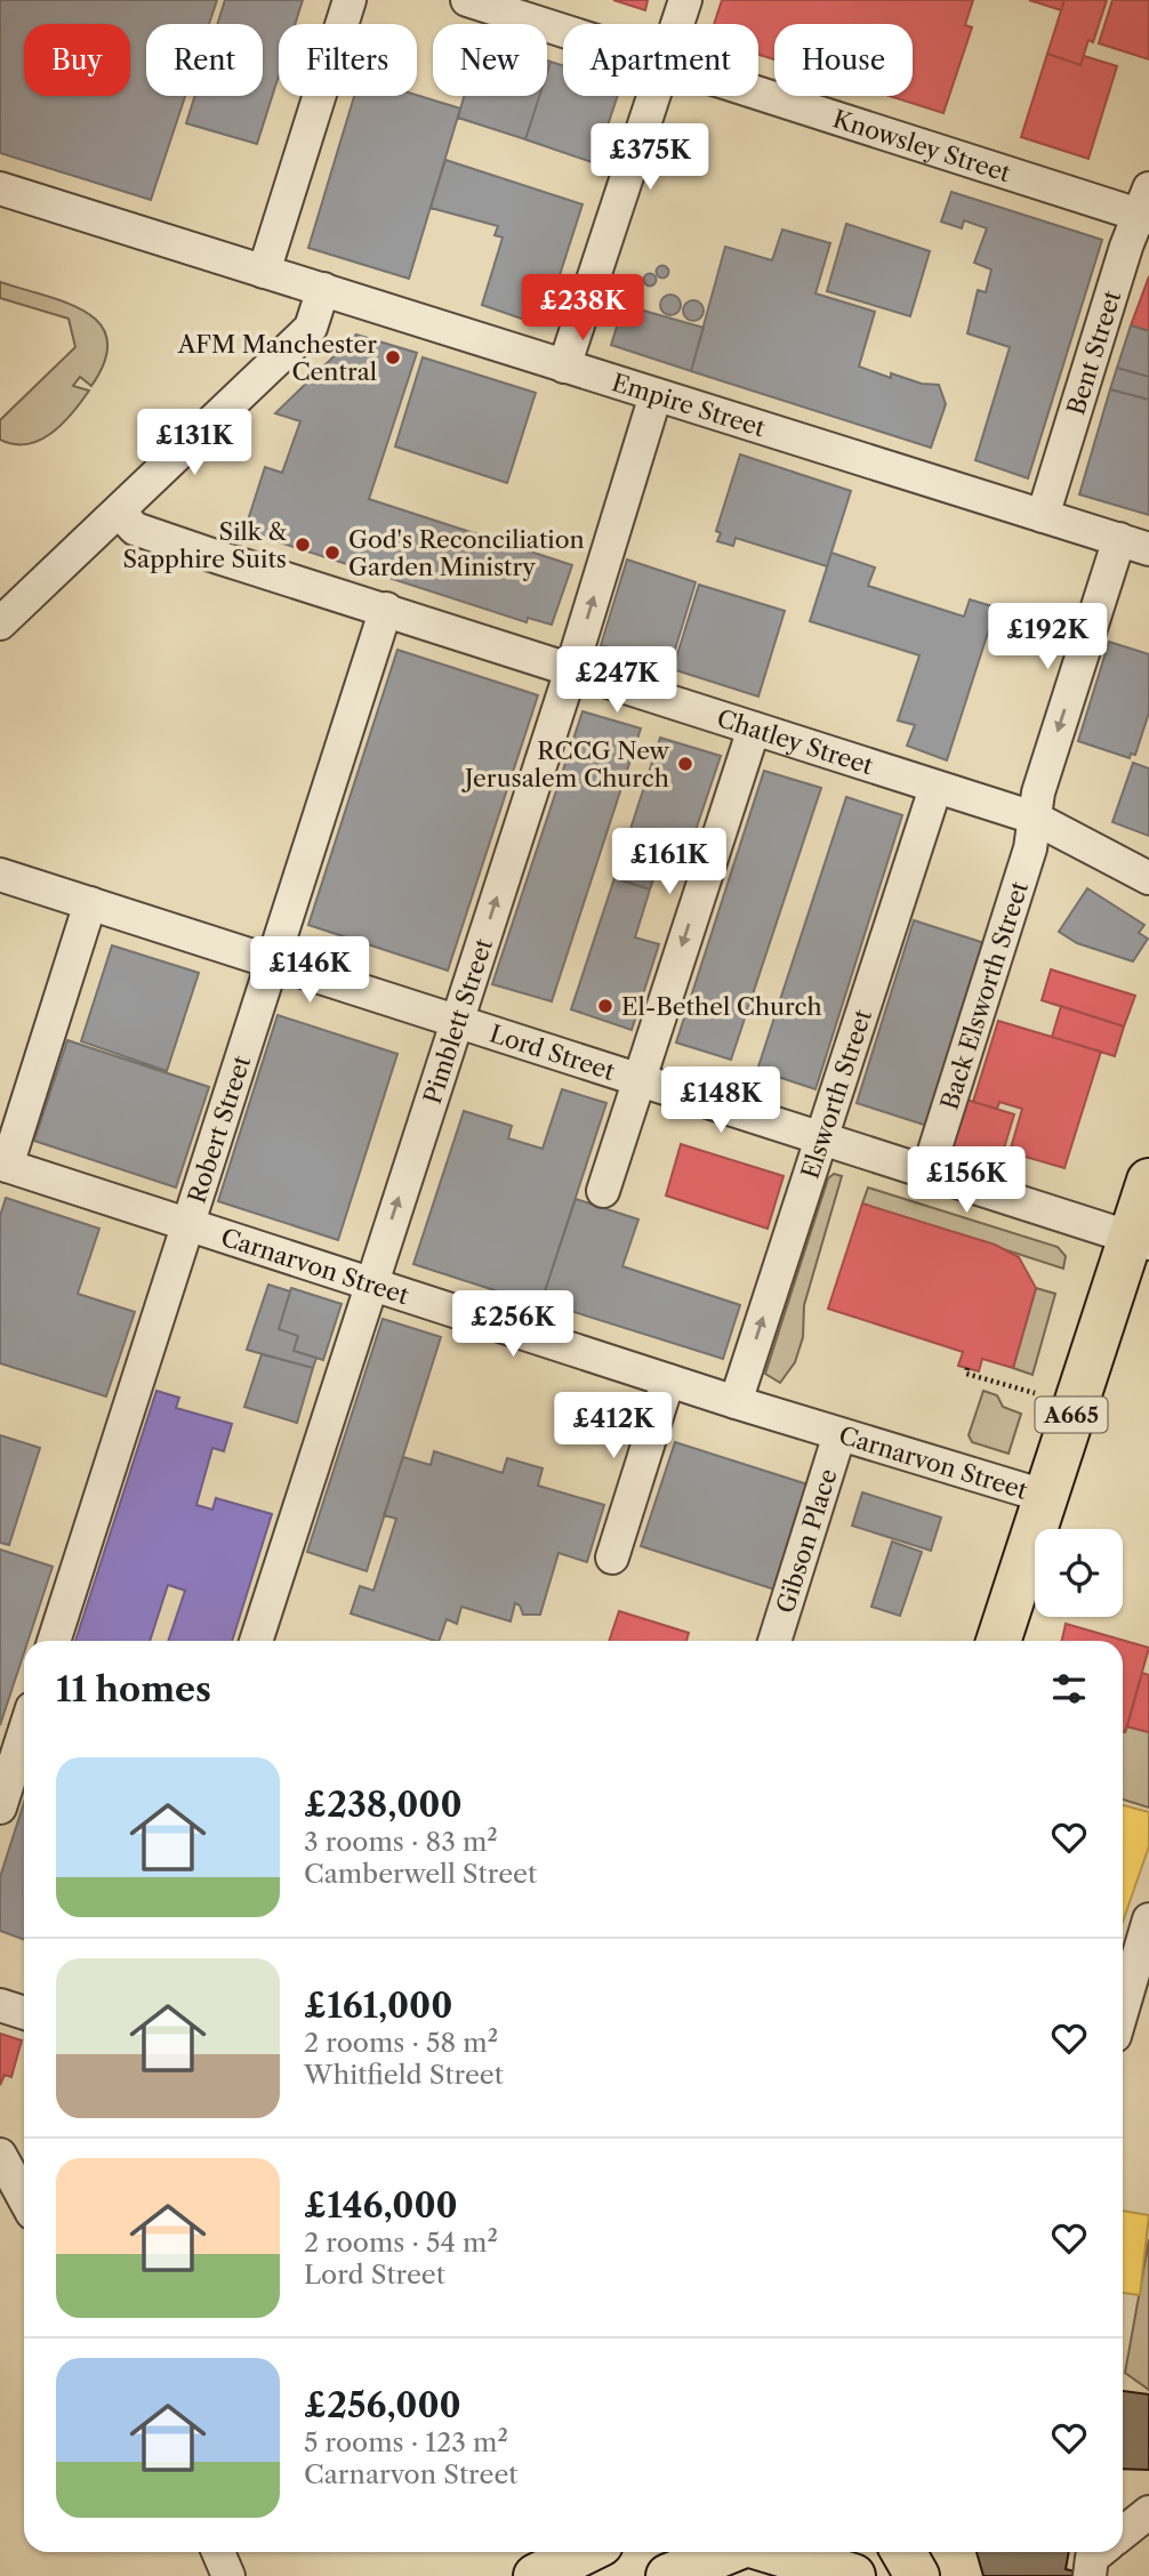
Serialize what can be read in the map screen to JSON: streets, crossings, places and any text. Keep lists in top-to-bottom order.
{
  "streets": {
    "highway": ["A665"],
    "street": [
      "Knowsley Street",
      "Bent Street",
      "Empire Street",
      "Chatley Street",
      "Back Elsworth Street",
      "Pimblett Street",
      "Lord Street",
      "Elsworth Street",
      "Robert Street",
      "Carnarvon Street",
      "Gibson Place"
    ]
  },
  "crossings": [
    ["Knowsley Street", "Bent Street"],
    ["Bent Street", "Empire Street"],
    ["Empire Street", "Back Elsworth Street"],
    ["Empire Street", "Pimblett Street"],
    ["Chatley Street", "Back Elsworth Street"],
    ["Chatley Street", "Pimblett Street"],
    ["Chatley Street", "Elsworth Street"],
    ["Chatley Street", "Robert Street"],
    ["Back Elsworth Street", "Lord Street"],
    ["Pimblett Street", "Lord Street"],
    ["Pimblett Street", "Carnarvon Street"],
    ["Lord Street", "Elsworth Street"],
    ["Lord Street", "Robert Street"],
    ["Lord Street", "A665"],
    ["Elsworth Street", "Carnarvon Street"],
    ["Robert Street", "Carnarvon Street"],
    ["Carnarvon Street", "A665"],
    ["Carnarvon Street", "Gibson Place"]
  ],
  "one_way": ["Back Elsworth Street"],
  "places": [
    "AFM Manchester Central",
    "Silk & Sapphire Suits",
    "God's Reconciliation Garden Ministry",
    "RCCG New Jerusalem Church",
    "El-Bethel Church"
  ],
  "page": {
    "chip": [
      "Buy",
      "Rent",
      "Filters",
      "New",
      "Apartment",
      "House"
    ],
    "price": [
      "£375K",
      "£238K",
      "£131K",
      "£192K",
      "£247K",
      "£161K",
      "£146K",
      "£148K",
      "£156K",
      "£256K",
      "£412K"
    ],
    "heading": "11 homes",
    "list": [
      {
        "name": "£238,000",
        "note": "3 rooms · 83 m² · Camberwell Street"
      },
      {
        "name": "£161,000",
        "note": "2 rooms · 58 m² · Whitfield Street"
      },
      {
        "name": "£146,000",
        "note": "2 rooms · 54 m² · Lord Street"
      },
      {
        "name": "£256,000",
        "note": "5 rooms · 123 m² · Carnarvon Street"
      }
    ]
  }
}
